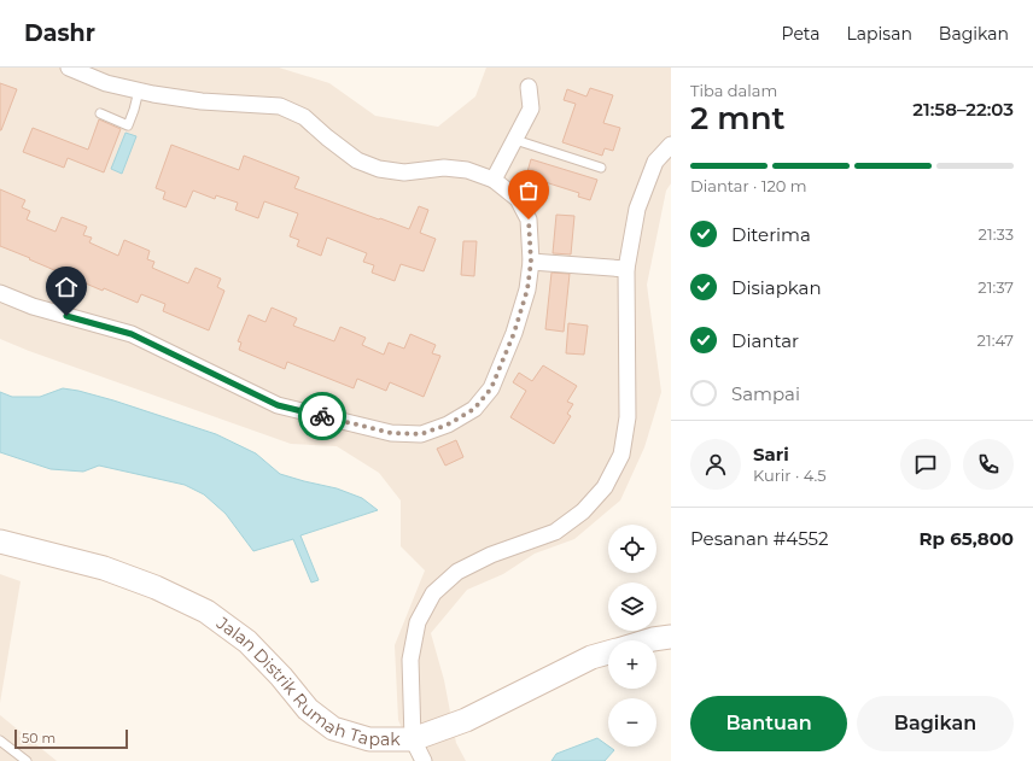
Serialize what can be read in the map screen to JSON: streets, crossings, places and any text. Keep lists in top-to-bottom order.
{
  "streets": {
    "street": ["Jalan Distrik Rumah Tapak"]
  },
  "scale_bar": "50 m",
  "page": {
    "header": "Dashr",
    "nav": ["Peta", "Lapisan", "Bagikan"],
    "heading": ["2 mnt", "Tiba dalam", "21:58–22:03"],
    "panel": [
      "Sari",
      "Kurir · 4.5",
      "Pesanan #4552",
      "Rp 65,800"
    ],
    "bar": "Diantar · 120 m",
    "list": [
      ["Diterima", "21:33"],
      ["Disiapkan", "21:37"],
      ["Diantar", "21:47"],
      "Sampai"
    ],
    "map_buttons": ["+", "−"],
    "buttons": ["Bantuan", "Bagikan"],
    "scale": "50 m"
  }
}
